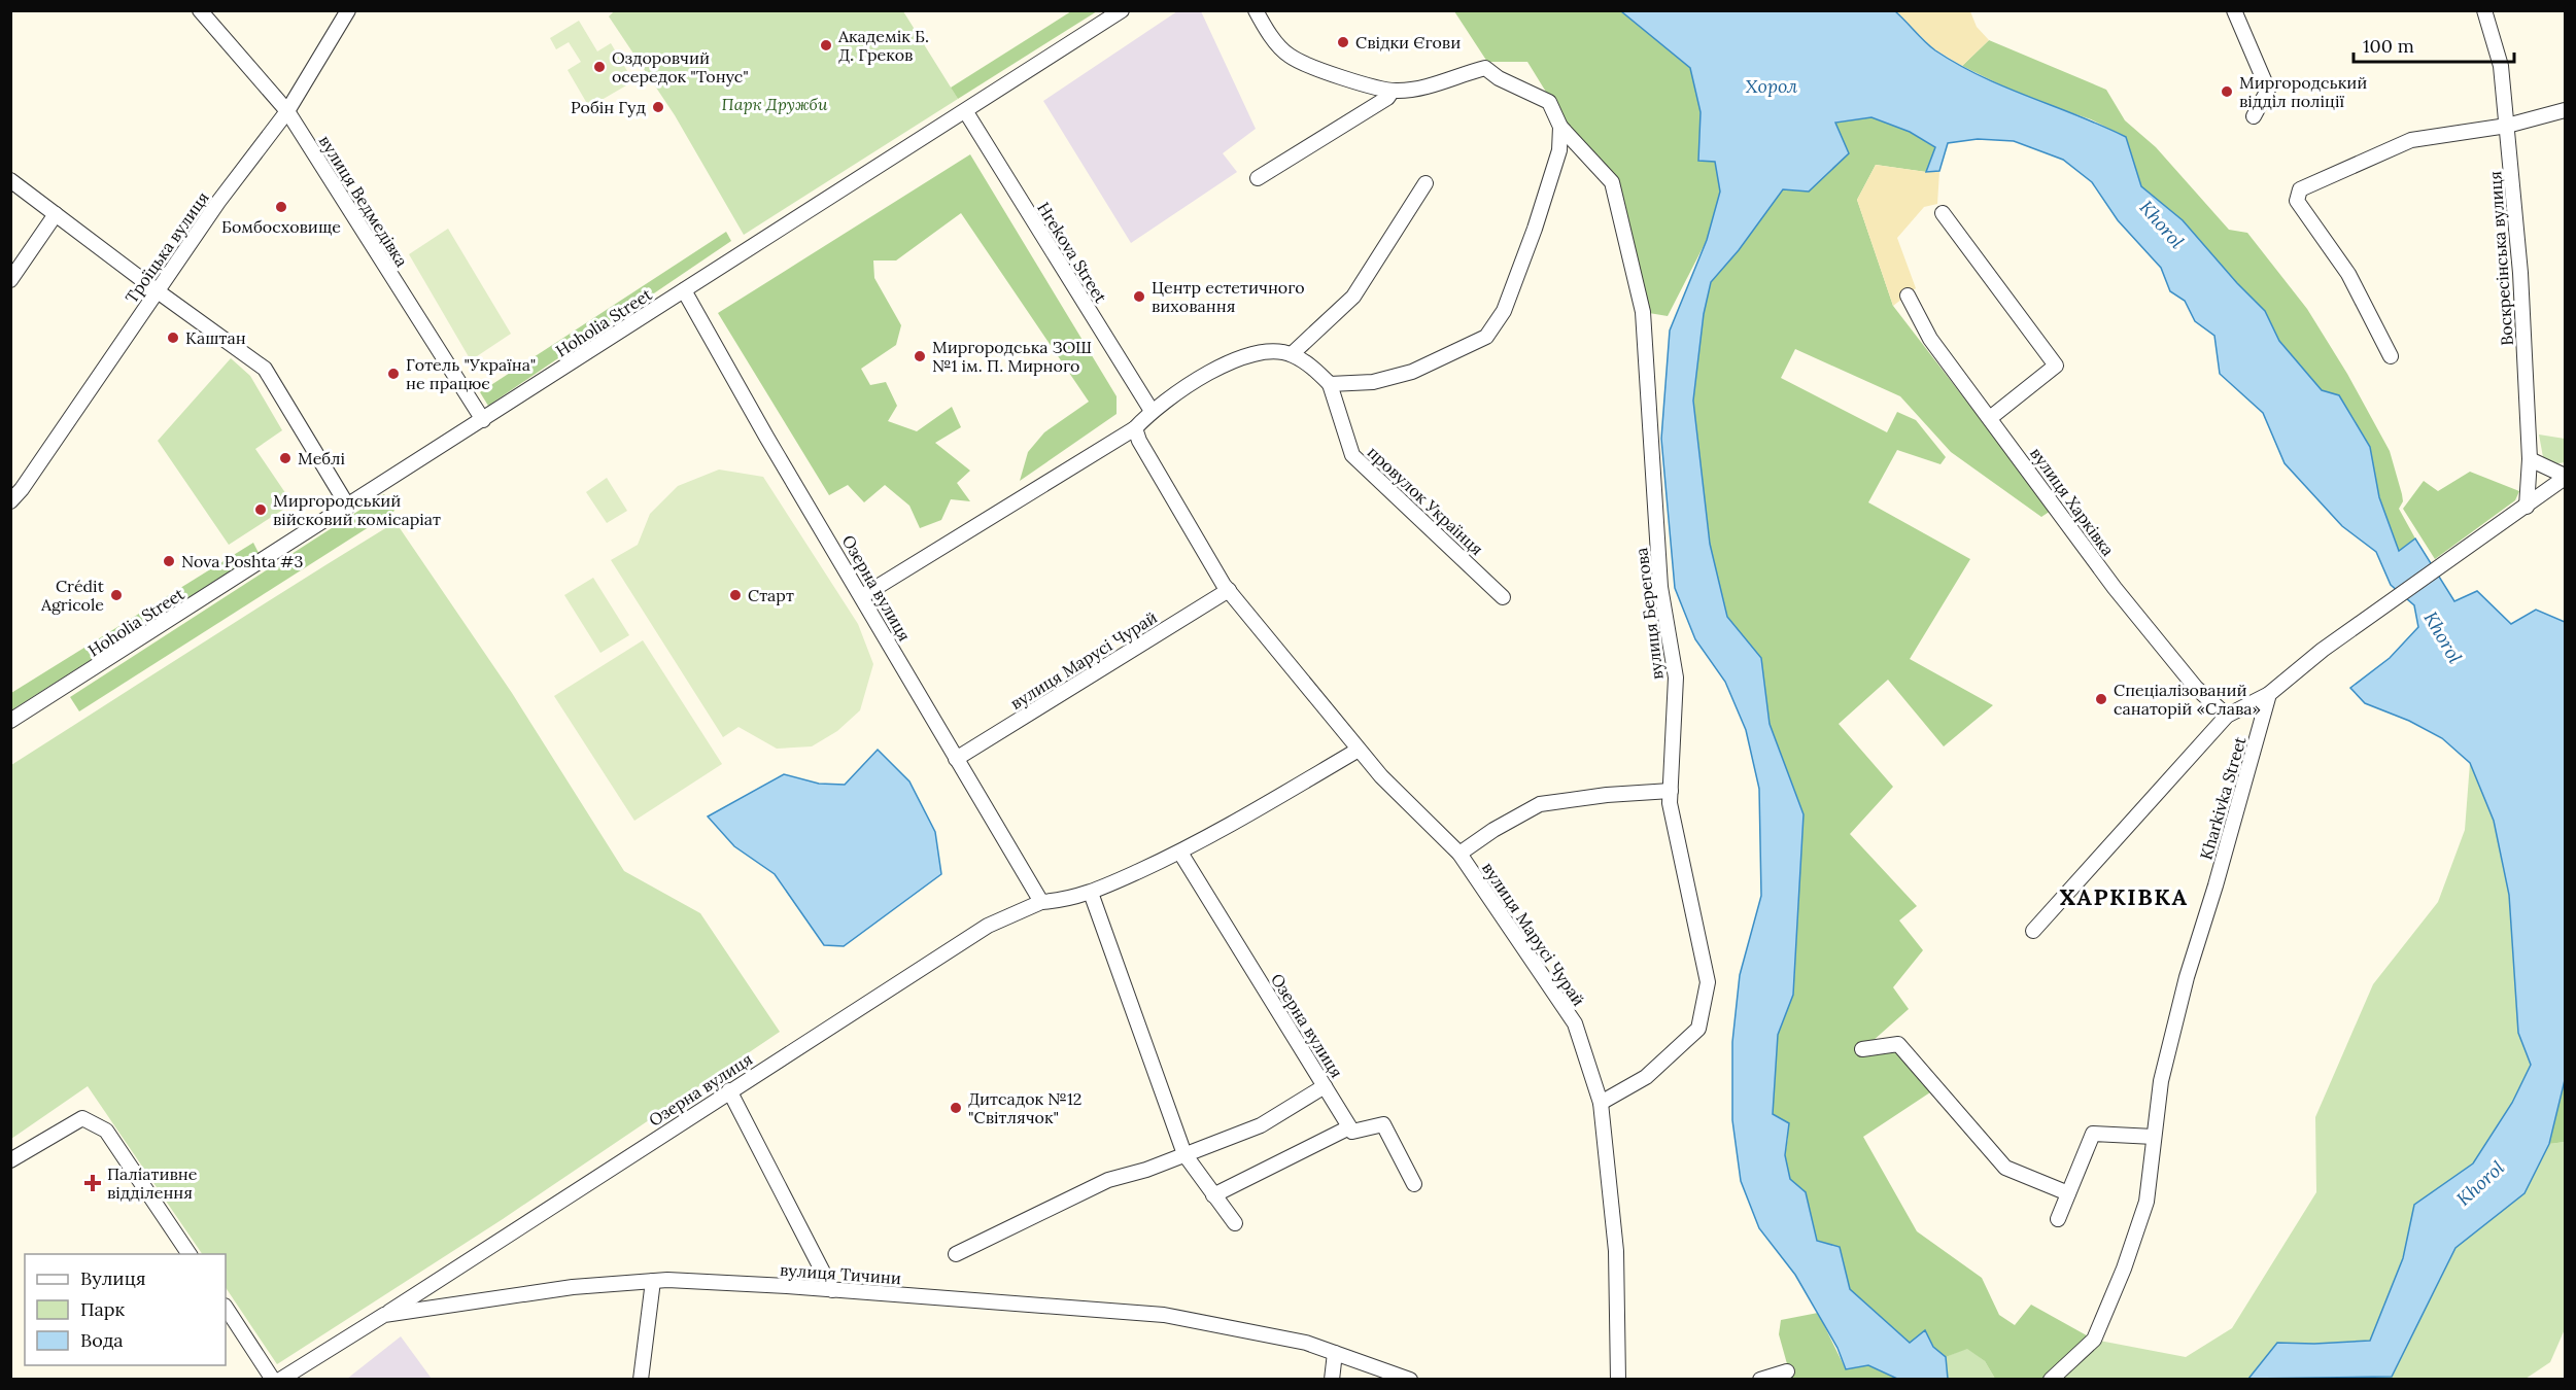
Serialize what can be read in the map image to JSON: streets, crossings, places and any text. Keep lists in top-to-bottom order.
{
  "streets": {
    "street": [
      "вулиця Ведмедівка",
      "Троїцька вулиця",
      "Hrekova Street",
      "Воскресінська вулиця",
      "Hoholia Street",
      "провулок Українця",
      "вулиця Харківка",
      "Озерна вулиця",
      "вулиця Берегова",
      "вулиця Марусі Чурай",
      "Kharkivka Street",
      "вулиця Тичини"
    ]
  },
  "crossings": [
    ["вулиця Ведмедівка", "Троїцька вулиця"],
    ["вулиця Ведмедівка", "Hoholia Street"],
    ["Hrekova Street", "Hoholia Street"],
    ["Hoholia Street", "Озерна вулиця"],
    ["Озерна вулиця", "вулиця Марусі Чурай"],
    ["Озерна вулиця", "вулиця Тичини"],
    ["вулиця Берегова", "вулиця Марусі Чурай"]
  ],
  "districts": ["ХАРКІВКА"],
  "water": ["Хорол", "Khorol"],
  "parks": ["Парк Дружби"],
  "places": {
    "other": [
      "Свідки Єгови",
      "Академік Б. Д. Греков",
      "Оздоровчий осередок \"Тонус\"",
      "Миргородський відділ поліції",
      "Робін Гуд",
      "Бомбосховище",
      "Центр естетичного виховання",
      "Каштан",
      "Миргородська ЗОШ №1 ім. П. Мирного",
      "Готель \"Україна\" не працює",
      "Меблі",
      "Миргородський війсковий комісаріат",
      "Nova Poshta #3",
      "Crédit Agricole",
      "Старт",
      "Спеціалізований санаторій «Слава»",
      "Дитсадок №12 \"Світлячок\""
    ],
    "health": ["Паліативне відділення"]
  },
  "legend": ["Вулиця", "Парк", "Вода"],
  "scale_bar": "100 m"
}
